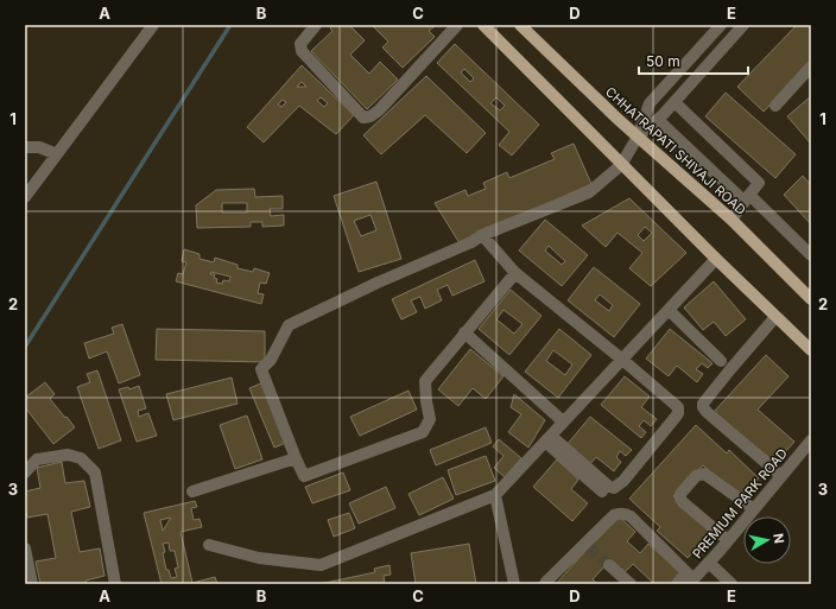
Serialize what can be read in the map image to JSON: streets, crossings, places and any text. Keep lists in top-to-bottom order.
{
  "streets": {
    "main road": ["CHHATRAPATI SHIVAJI ROAD"],
    "street": ["PREMIUM PARK ROAD"]
  },
  "scale_bar": "50 m",
  "north": "right",
  "grid": {
    "columns": [
      "A",
      "B",
      "C",
      "D",
      "E"
    ],
    "rows": ["1", "2", "3"]
  }
}
